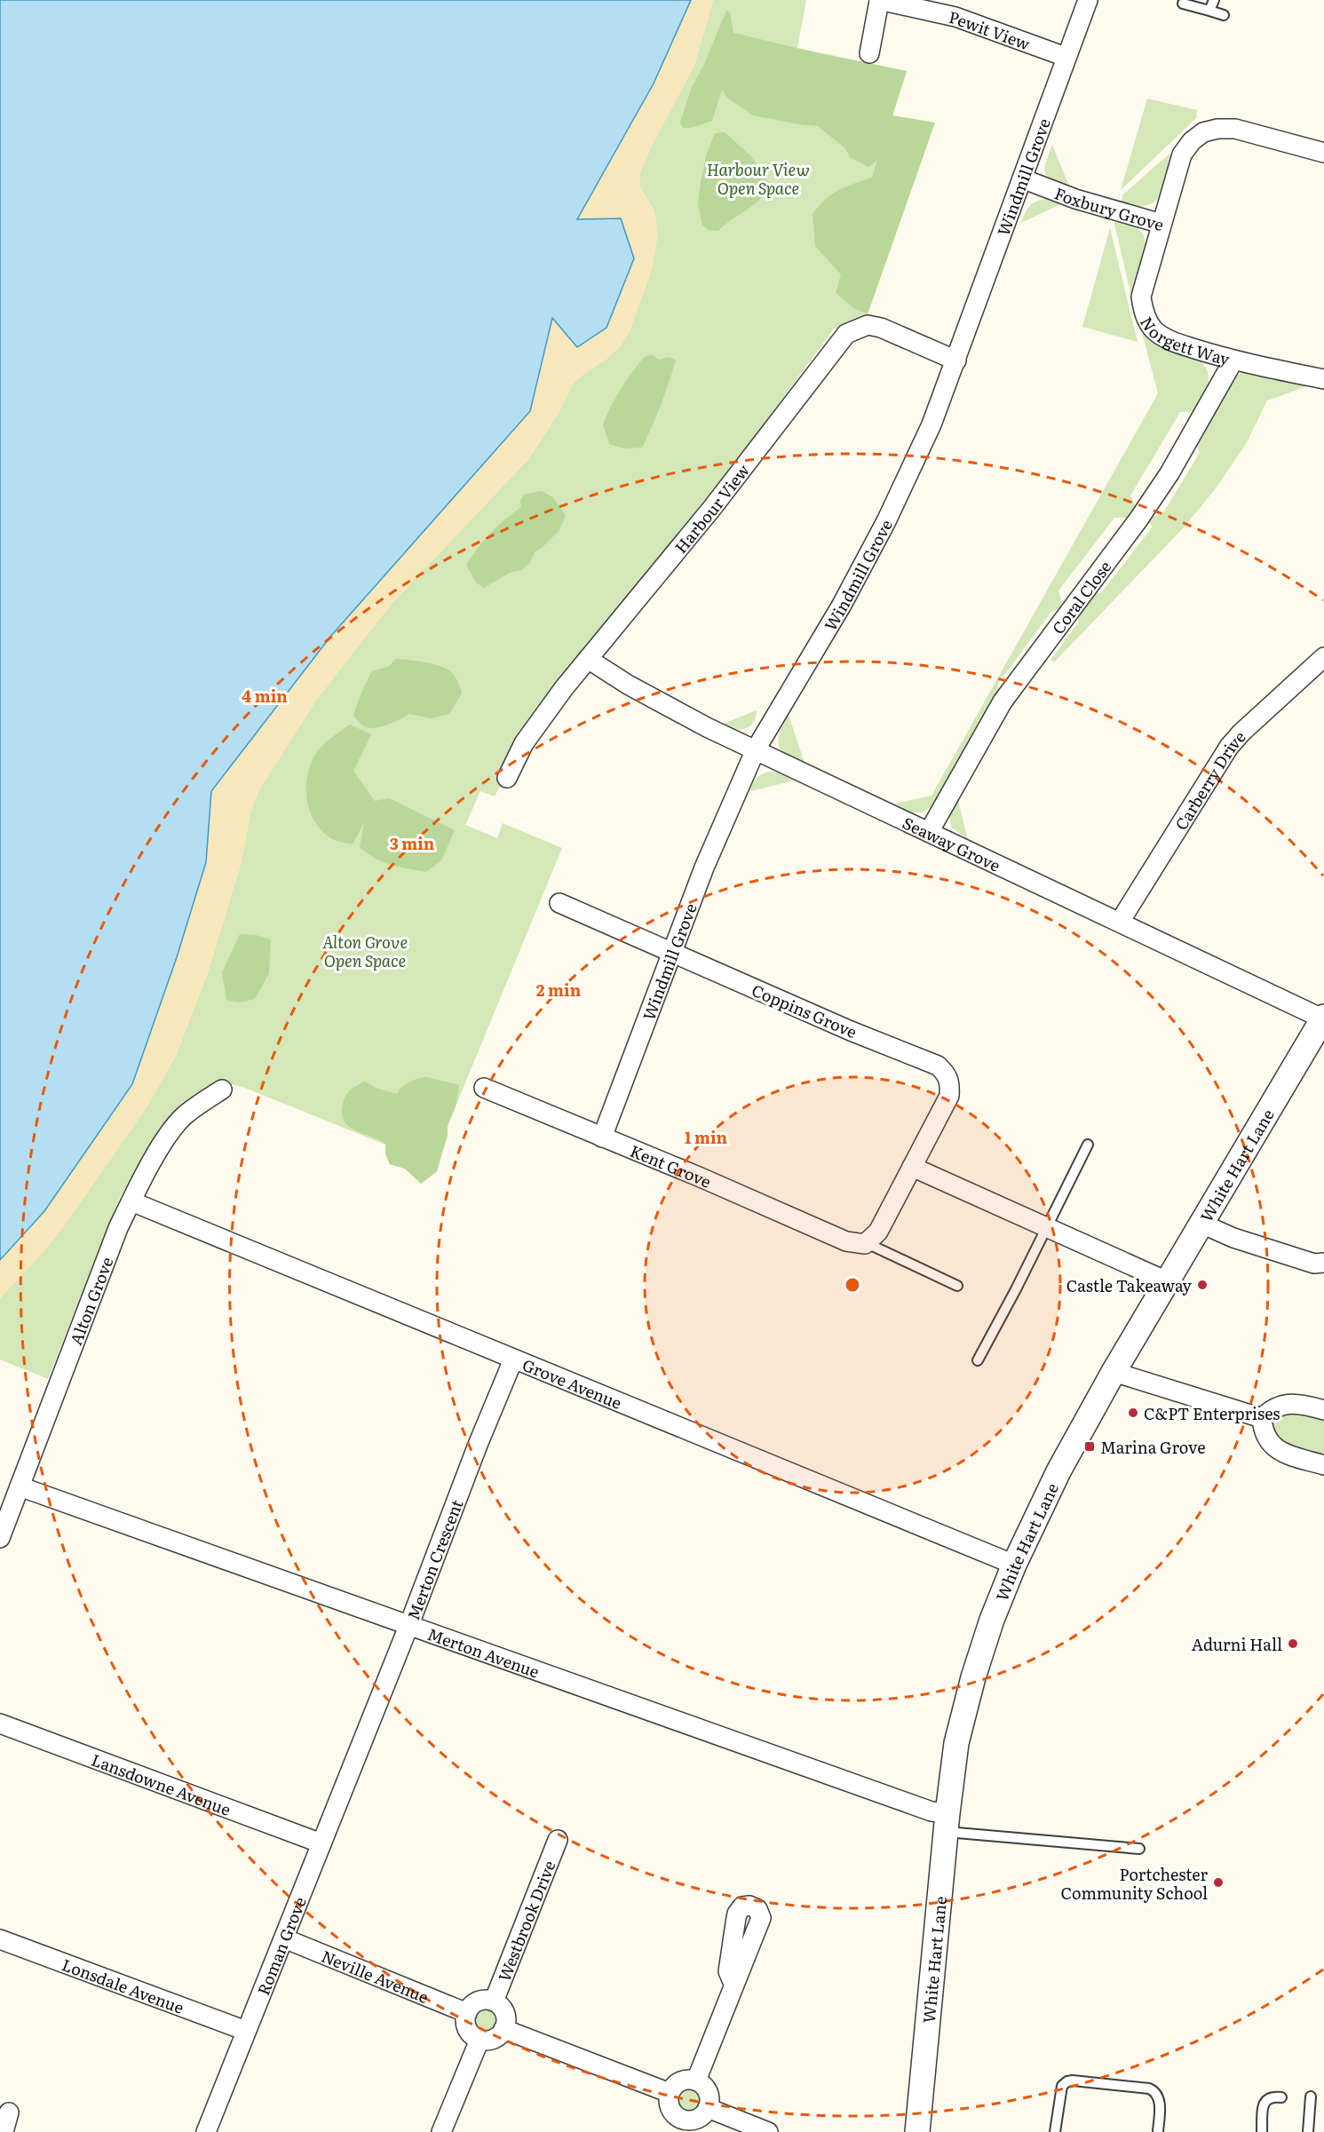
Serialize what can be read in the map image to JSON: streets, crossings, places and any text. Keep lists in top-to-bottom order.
{
  "streets": {
    "street": [
      "Pewit View",
      "Windmill Grove",
      "Foxbury Grove",
      "Norgett Way",
      "Harbour View",
      "Coral Close",
      "Carberry Drive",
      "Seaway Grove",
      "Coppins Grove",
      "White Hart Lane",
      "Kent Grove",
      "Alton Grove",
      "Grove Avenue",
      "Merton Crescent",
      "Merton Avenue",
      "Lansdowne Avenue",
      "Westbrook Drive",
      "Roman Grove",
      "Neville Avenue",
      "Lonsdale Avenue"
    ]
  },
  "crossings": [
    ["Pewit View", "Windmill Grove"],
    ["Windmill Grove", "Foxbury Grove"],
    ["Windmill Grove", "Harbour View"],
    ["Windmill Grove", "Seaway Grove"],
    ["Windmill Grove", "Coppins Grove"],
    ["Windmill Grove", "Kent Grove"],
    ["Foxbury Grove", "Norgett Way"],
    ["Norgett Way", "Coral Close"],
    ["Harbour View", "Seaway Grove"],
    ["Coral Close", "Seaway Grove"],
    ["Carberry Drive", "Seaway Grove"],
    ["Seaway Grove", "White Hart Lane"],
    ["White Hart Lane", "Grove Avenue"],
    ["White Hart Lane", "Merton Avenue"],
    ["Alton Grove", "Grove Avenue"],
    ["Alton Grove", "Merton Avenue"],
    ["Grove Avenue", "Merton Crescent"],
    ["Merton Crescent", "Merton Avenue"],
    ["Merton Crescent", "Roman Grove"],
    ["Lansdowne Avenue", "Roman Grove"],
    ["Westbrook Drive", "Neville Avenue"],
    ["Roman Grove", "Neville Avenue"],
    ["Roman Grove", "Lonsdale Avenue"]
  ],
  "parks": ["Harbour View Open Space", "Alton Grove Open Space"],
  "places": {
    "other": [
      "Castle Takeaway",
      "C&PT Enterprises",
      "Adurni Hall",
      "Portchester Community School"
    ],
    "transit": ["Marina Grove"]
  },
  "rings": [
    "4 min",
    "3 min",
    "2 min",
    "1 min"
  ]
}
